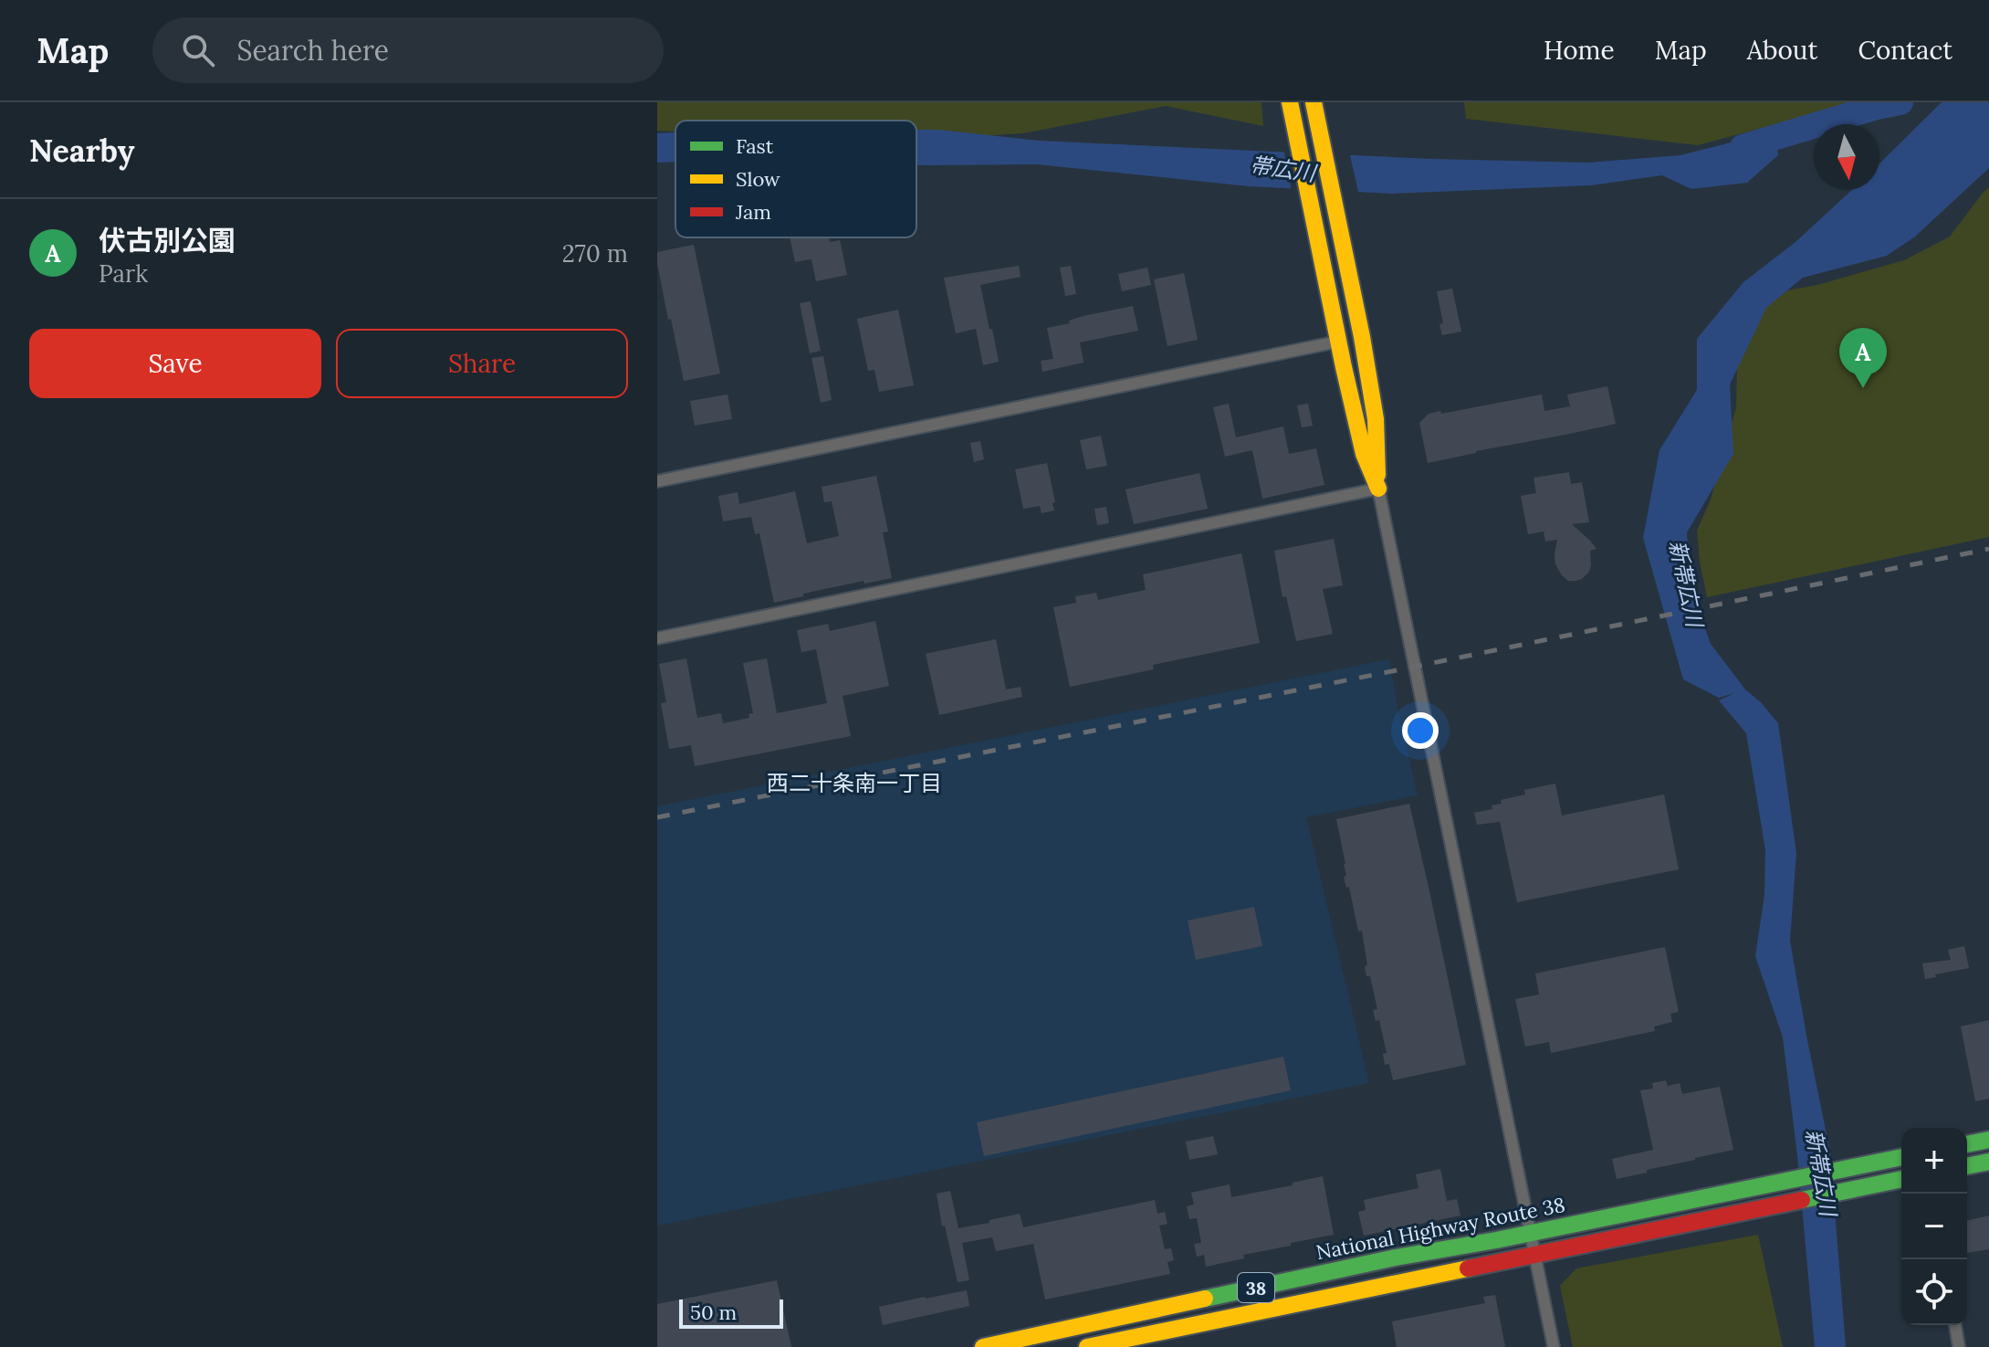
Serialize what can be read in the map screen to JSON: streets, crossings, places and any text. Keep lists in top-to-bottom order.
{
  "streets": {
    "main road": ["National Highway Route 38", "38"]
  },
  "districts": ["西二十条南一丁目"],
  "water": ["帯広川", "新帯広川"],
  "legend": ["Fast", "Slow", "Jam"],
  "scale_bar": "50 m",
  "north": "bottom",
  "page": {
    "header": "Map",
    "search": "Search here",
    "nav": [
      "Home",
      "Map",
      "About",
      "Contact"
    ],
    "heading": "Nearby",
    "list": [
      {
        "mark": "A",
        "name": "伏古別公園",
        "note": "Park",
        "value": "270 m"
      }
    ],
    "buttons": ["Save", "Share"],
    "pins": "A",
    "map_buttons": ["+", "−"],
    "scale": "50 m"
  }
}
